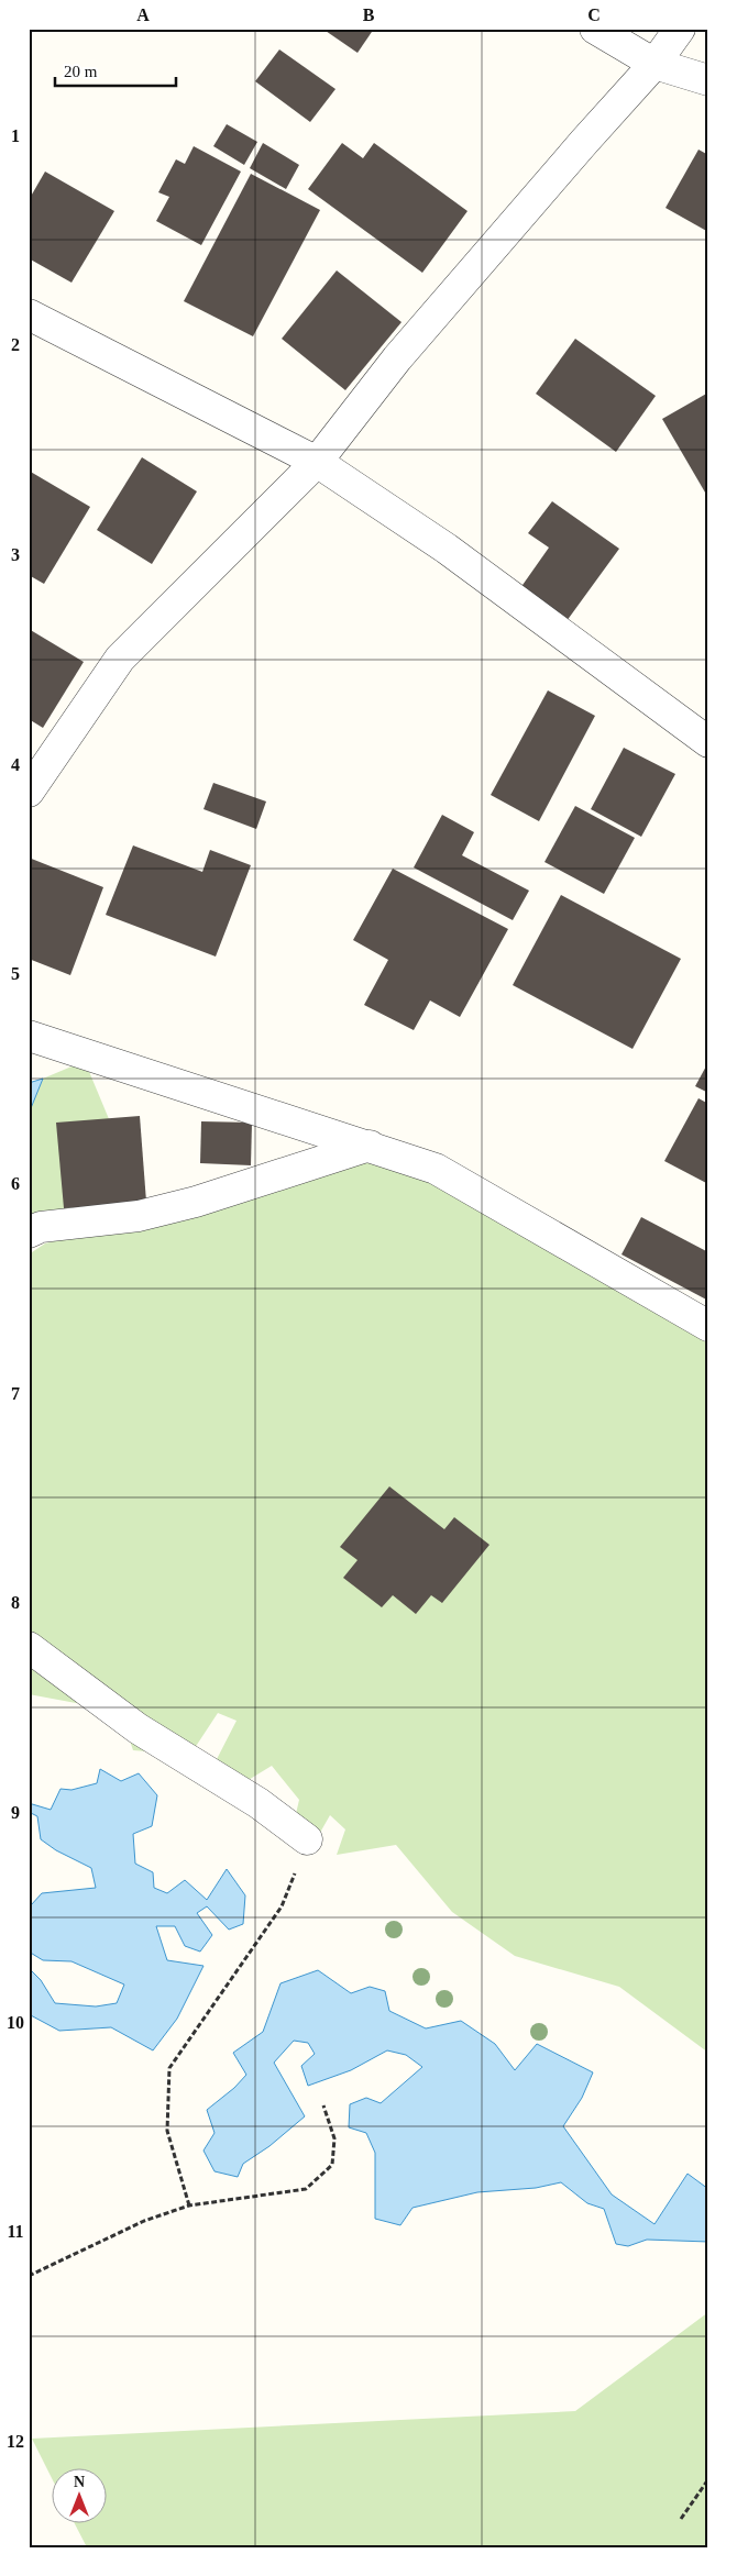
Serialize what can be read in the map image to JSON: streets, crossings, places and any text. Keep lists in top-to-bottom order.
{
  "scale_bar": "20 m",
  "north": "top",
  "grid": {
    "columns": ["A", "B", "C"],
    "rows": [
      "1",
      "2",
      "3",
      "4",
      "5",
      "6",
      "7",
      "8",
      "9",
      "10",
      "11",
      "12"
    ]
  }
}
